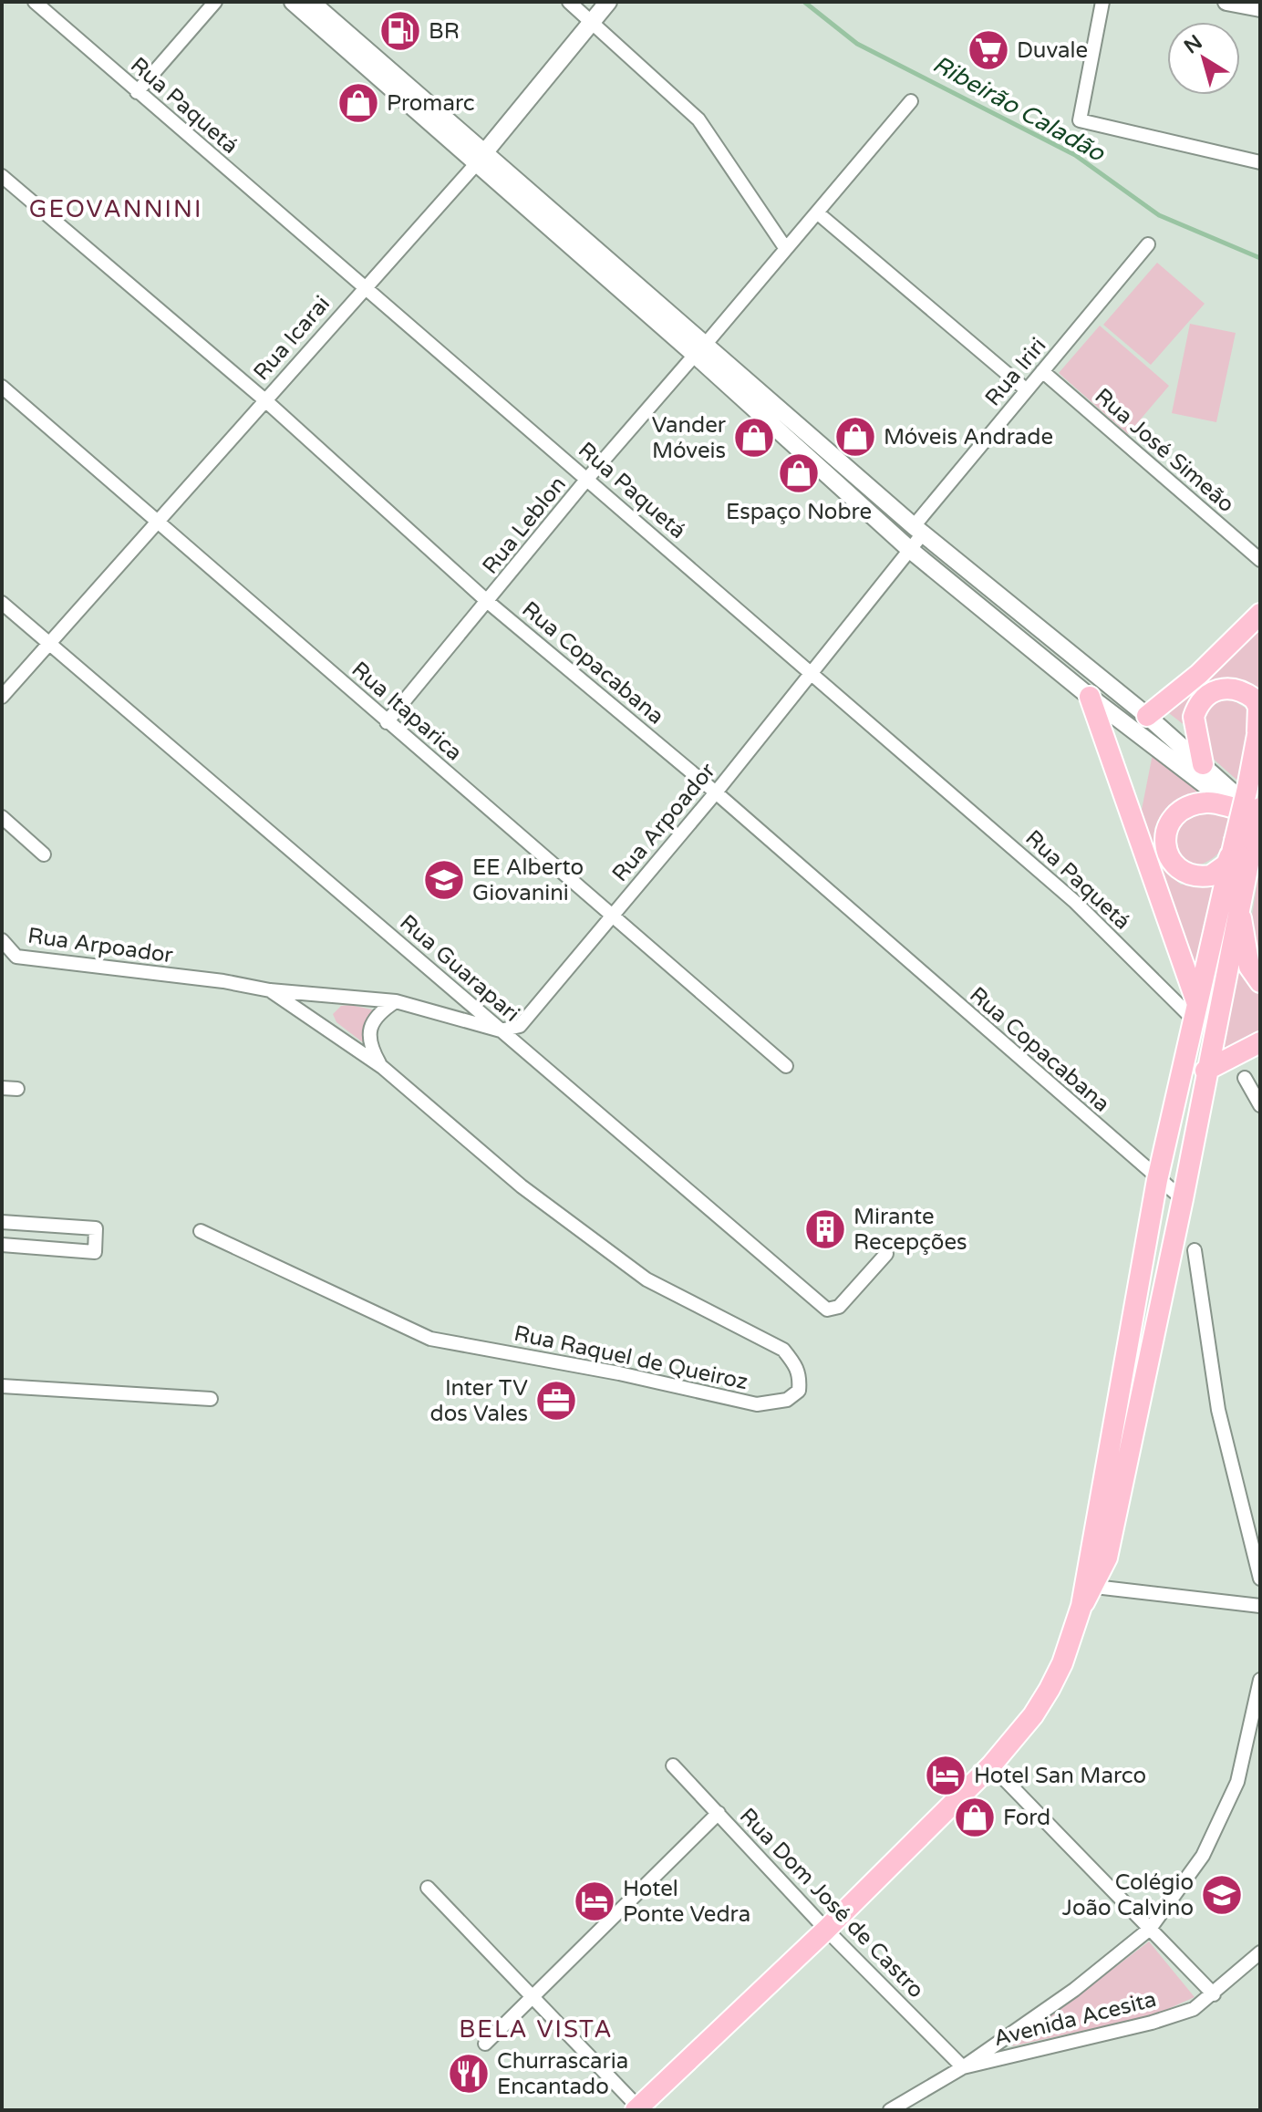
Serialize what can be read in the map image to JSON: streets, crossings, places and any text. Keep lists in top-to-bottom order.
{
  "streets": {
    "main road": ["Rua Icarai"],
    "street": [
      "Rua Paquetá",
      "Rua Iriri",
      "Rua José Simeão",
      "Rua Leblon",
      "Rua Copacabana",
      "Rua Itaparica",
      "Rua Arpoador",
      "Rua Guarapari",
      "Rua Raquel de Queiroz",
      "Rua Dom José de Castro",
      "Avenida Acesita"
    ]
  },
  "crossings": [
    ["Rua Paquetá", "Rua Icarai"],
    ["Rua Paquetá", "Rua Leblon"],
    ["Rua Paquetá", "Rua Arpoador"],
    ["Rua Icarai", "Rua Copacabana"],
    ["Rua Icarai", "Rua Itaparica"],
    ["Rua Icarai", "Rua Guarapari"],
    ["Rua Iriri", "Rua José Simeão"],
    ["Rua Iriri", "Rua Arpoador"],
    ["Rua Leblon", "Rua Copacabana"],
    ["Rua Leblon", "Rua Itaparica"],
    ["Rua Copacabana", "Rua Arpoador"],
    ["Rua Itaparica", "Rua Arpoador"],
    ["Rua Arpoador", "Rua Guarapari"],
    ["Rua Arpoador", "Rua Raquel de Queiroz"],
    ["Rua Dom José de Castro", "Avenida Acesita"]
  ],
  "districts": ["GEOVANNINI", "BELA VISTA"],
  "water": ["Ribeirão Caladão"],
  "places": {
    "fuel station": ["BR"],
    "supermarket": ["Duvale"],
    "shop": [
      "Promarc",
      "Móveis Andrade",
      "Vander Móveis",
      "Espaço Nobre",
      "Ford"
    ],
    "school or university": ["EE Alberto Giovanini", "Colégio João Calvino"],
    "building": ["Mirante Recepções"],
    "office": ["Inter TV dos Vales"],
    "hotel": ["Hotel San Marco", "Hotel Ponte Vedra"],
    "restaurant": ["Churrascaria Encantado"]
  },
  "north": "top left"
}
